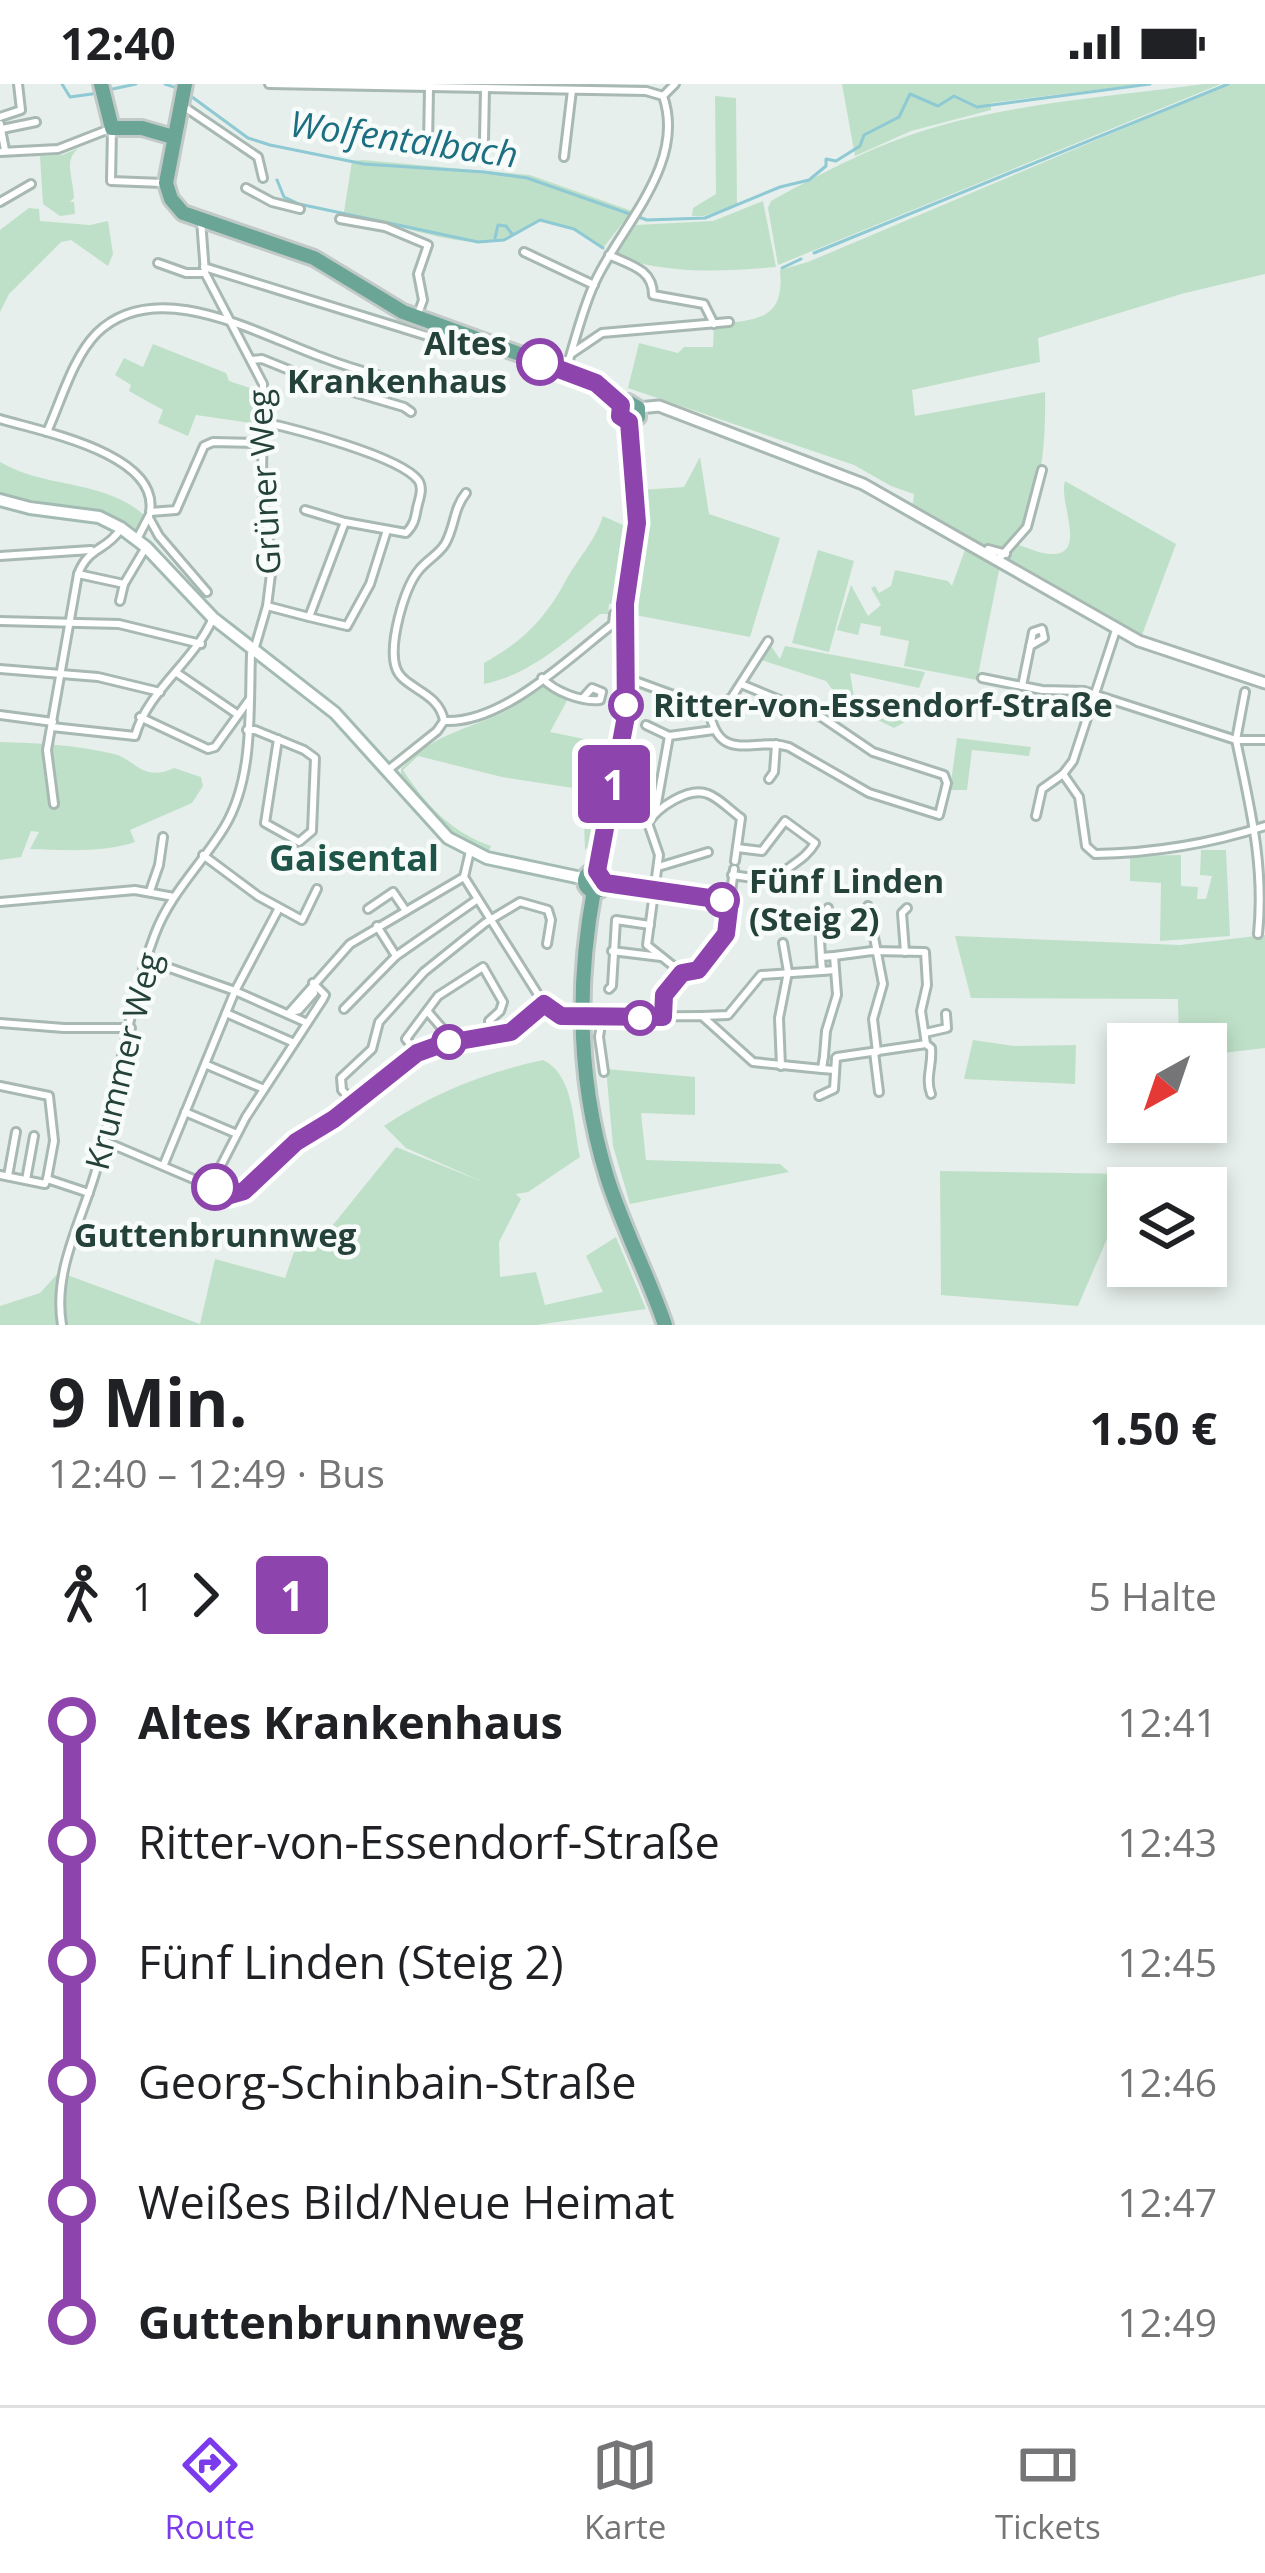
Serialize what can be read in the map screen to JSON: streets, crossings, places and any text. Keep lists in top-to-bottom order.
{
  "streets": {
    "street": ["Grüner Weg", "Krummer Weg"]
  },
  "crossings": [
    ["Grüner Weg", "Krummer Weg"]
  ],
  "districts": ["Gaisental"],
  "water": ["Wolfentalbach"],
  "places": [
    "Altes Krankenhaus",
    "Ritter-von-Essendorf-Straße",
    "Fünf Linden (Steig 2)",
    "Guttenbrunnweg"
  ],
  "lines": ["bus line 1"],
  "north": "bottom left",
  "page": {
    "status": "12:40",
    "on_map": "1",
    "heading": ["9 Min.", "12:40 – 12:49 · Bus", "1.50 €"],
    "legs": ["1", "1", "5 Halte"],
    "list": [
      {
        "name": "Altes Krankenhaus",
        "value": "12:41"
      },
      {
        "name": "Ritter-von-Essendorf-Straße",
        "value": "12:43"
      },
      {
        "name": "Fünf Linden (Steig 2)",
        "value": "12:45"
      },
      {
        "name": "Georg-Schinbain-Straße",
        "value": "12:46"
      },
      {
        "name": "Weißes Bild/Neue Heimat",
        "value": "12:47"
      },
      {
        "name": "Guttenbrunnweg",
        "value": "12:49"
      }
    ],
    "tabs": ["Route", "Karte", "Tickets"]
  }
}
